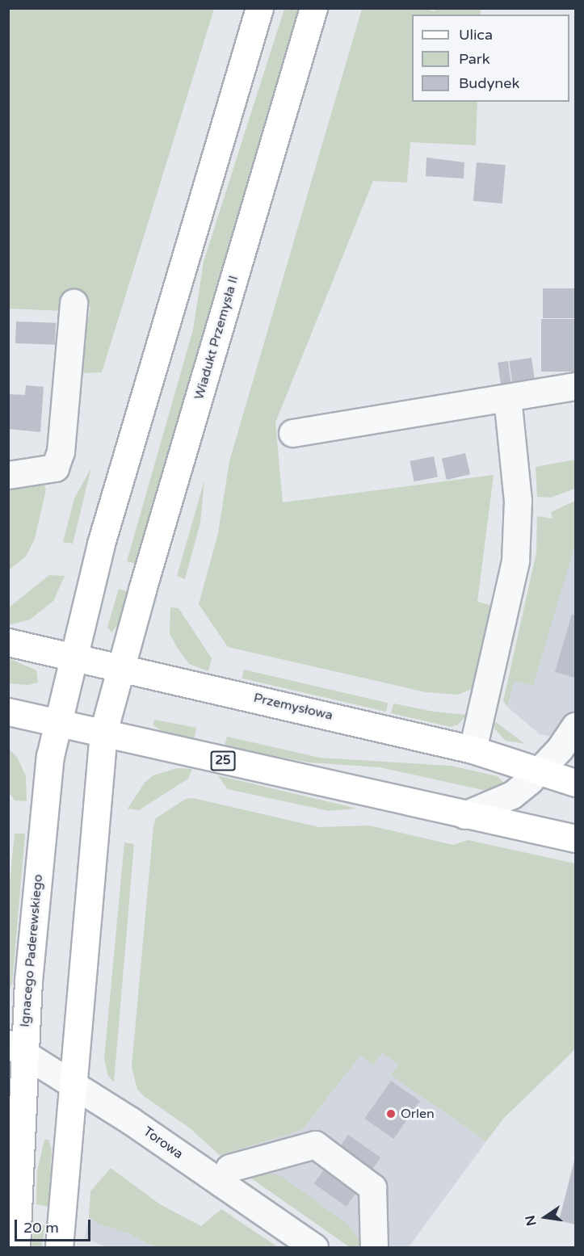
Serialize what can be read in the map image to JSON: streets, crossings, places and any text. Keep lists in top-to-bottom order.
{
  "streets": {
    "main road": [
      "Wiadukt Przemysła II",
      "Przemysłowa",
      "25",
      "Ignacego Paderewskiego"
    ],
    "street": ["Torowa"]
  },
  "crossings": [
    ["Wiadukt Przemysła II", "Przemysłowa"],
    ["Przemysłowa", "Ignacego Paderewskiego"],
    ["25", "Ignacego Paderewskiego"],
    ["Ignacego Paderewskiego", "Torowa"]
  ],
  "places": ["Orlen"],
  "legend": ["Ulica", "Park", "Budynek"],
  "scale_bar": "20 m",
  "north": "left"
}
